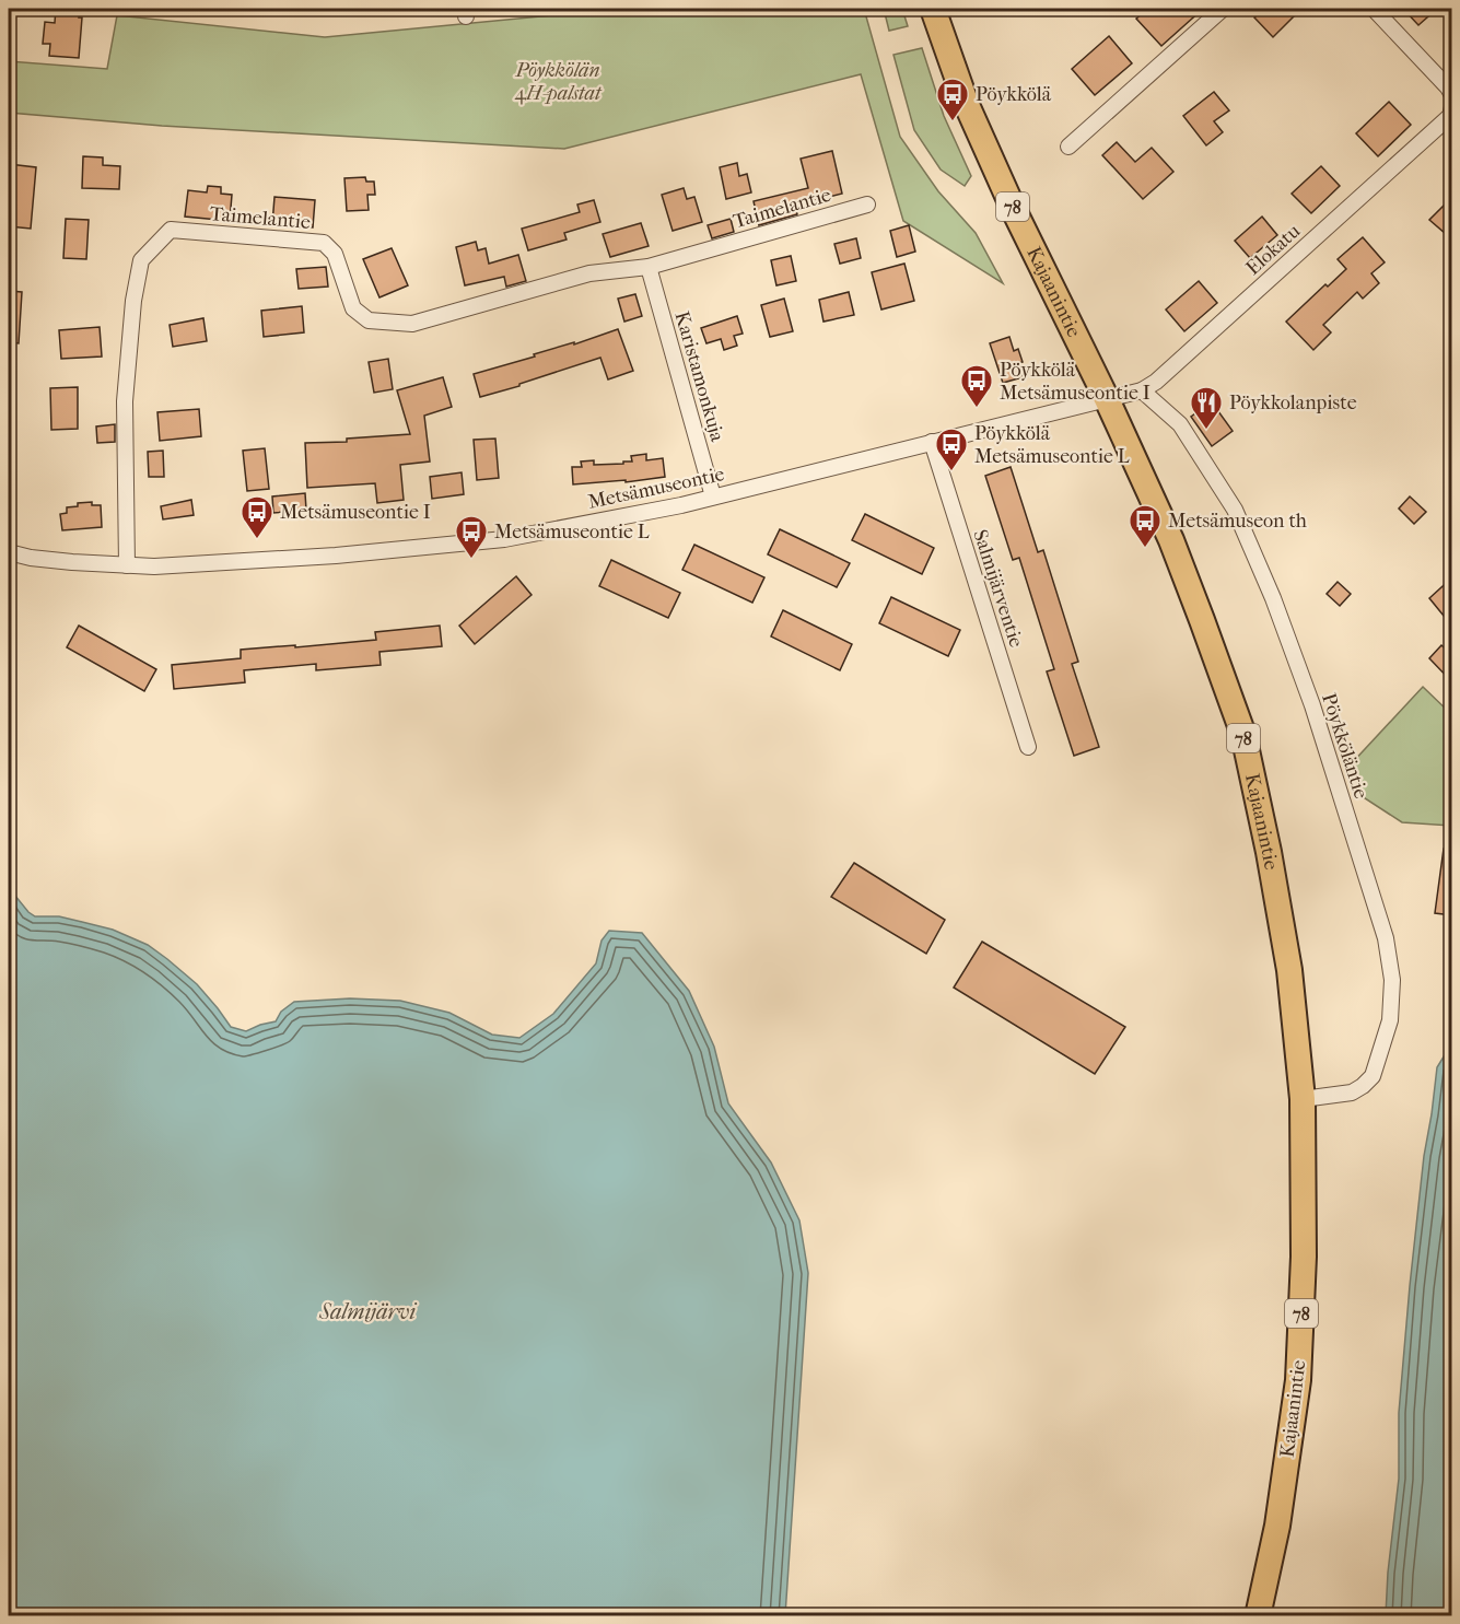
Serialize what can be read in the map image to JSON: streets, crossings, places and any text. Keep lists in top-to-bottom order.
{
  "streets": {
    "main road": ["78", "Kajaanintie"],
    "street": [
      "Taimelantie",
      "Elokatu",
      "Karistamonkuja",
      "Metsämuseontie",
      "Salmijärventie",
      "Pöykköläntie"
    ]
  },
  "crossings": [
    ["Taimelantie", "Karistamonkuja"],
    ["Taimelantie", "Metsämuseontie"],
    ["Elokatu", "Kajaanintie"],
    ["Elokatu", "Metsämuseontie"],
    ["Elokatu", "Pöykköläntie"],
    ["Kajaanintie", "Metsämuseontie"],
    ["Kajaanintie", "Pöykköläntie"],
    ["Karistamonkuja", "Metsämuseontie"],
    ["Metsämuseontie", "Salmijärventie"]
  ],
  "water": ["Salmijärvi"],
  "parks": ["Pöykkölän 4H-palstat"],
  "places": {
    "bus stop": [
      "Pöykkölä",
      "Pöykkölä Metsämuseontie I",
      "Pöykkölä Metsämuseontie L",
      "Metsämuseontie I",
      "Metsämuseon th",
      "Metsämuseontie L"
    ],
    "restaurant": ["Pöykkolanpiste"]
  }
}
